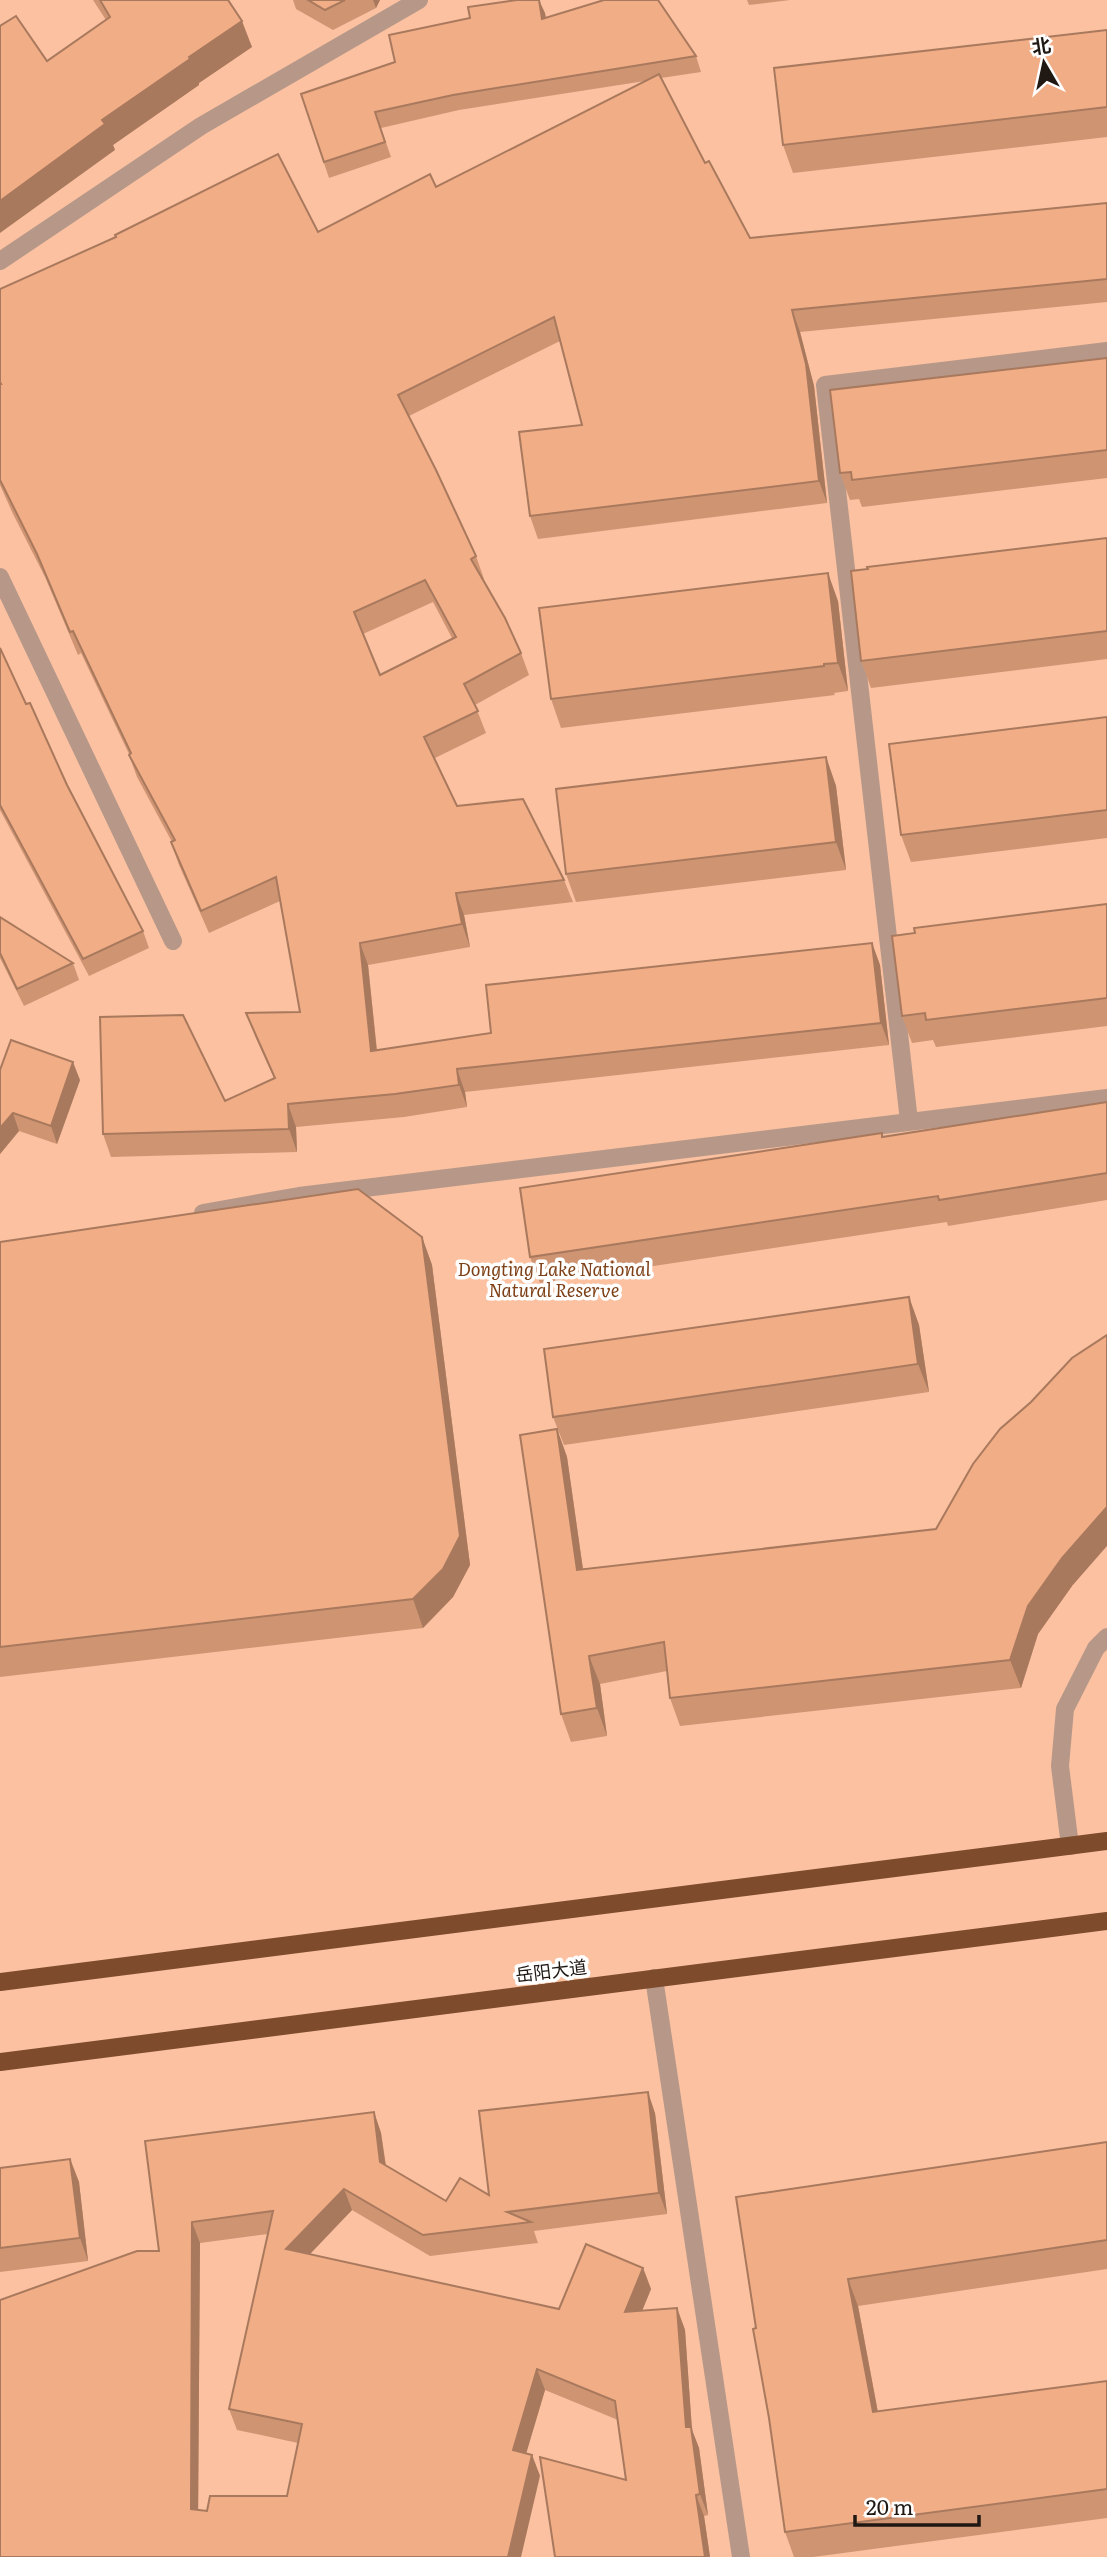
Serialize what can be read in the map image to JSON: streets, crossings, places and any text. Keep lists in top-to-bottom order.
{
  "streets": {
    "main road": ["岳阳大道"]
  },
  "parks": ["Dongting Lake National Natural Reserve"],
  "scale_bar": "20 m",
  "north": "top"
}
